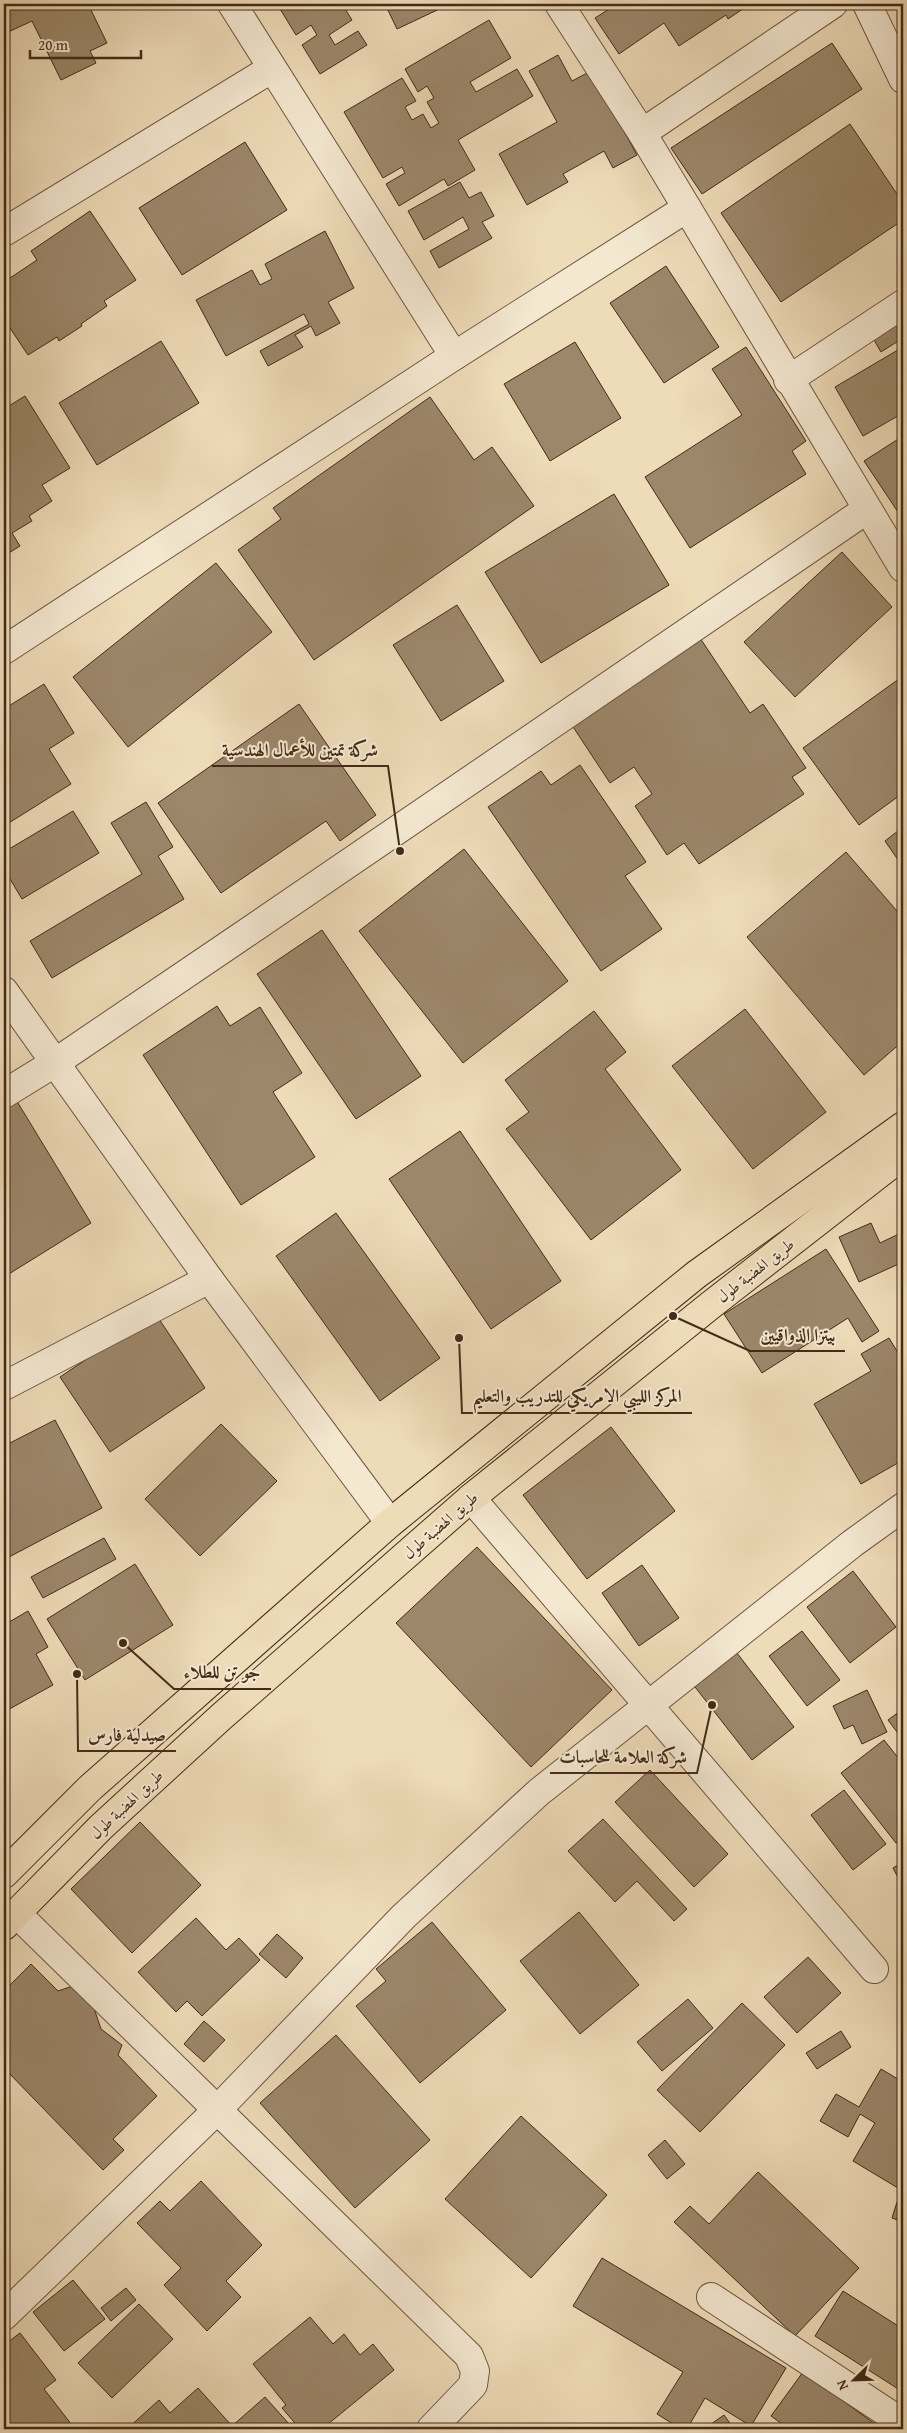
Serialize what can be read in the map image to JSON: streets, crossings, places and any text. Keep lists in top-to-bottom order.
{
  "streets": {
    "highway": ["طريق الهضبة طول"]
  },
  "places": [
    "شركة تمتين للأعمال الهندسية",
    "بيتزا الذواقيين",
    "المركز الليبي الامريكي للتدريب والتعليم",
    "جو تن للطلاء",
    "صيدلية فارس",
    "شركة العلامة للحاسبات"
  ],
  "scale_bar": "20 m",
  "north": "bottom left"
}
